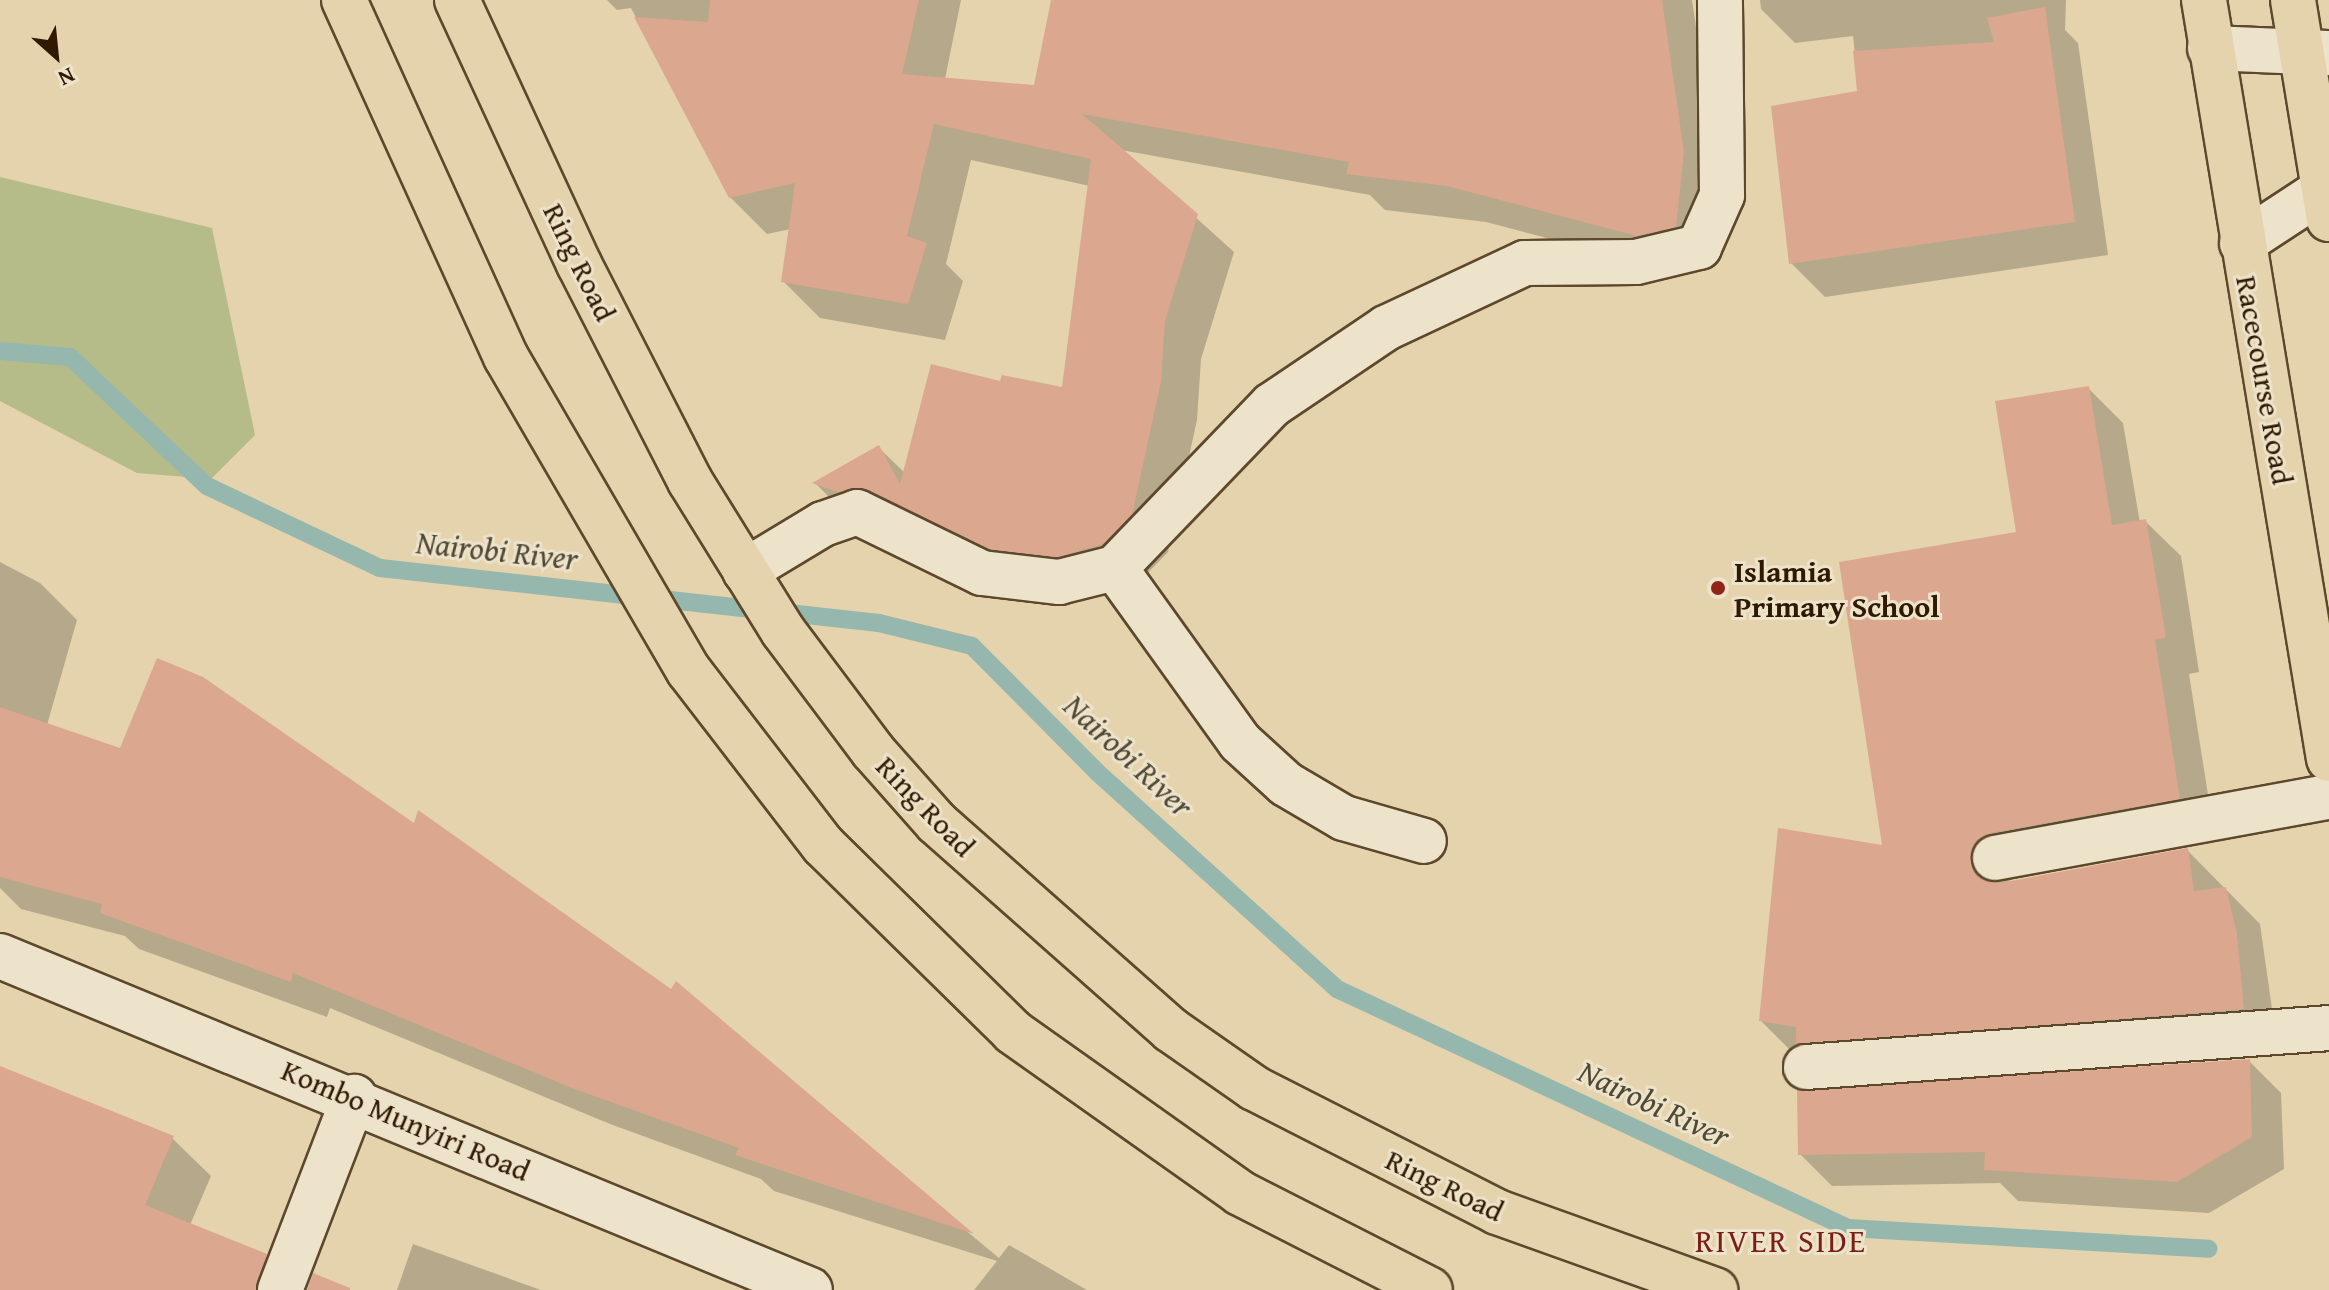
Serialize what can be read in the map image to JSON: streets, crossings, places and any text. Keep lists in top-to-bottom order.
{
  "streets": {
    "main road": ["Ring Road", "Racecourse Road"],
    "street": ["Kombo Munyiri Road"]
  },
  "districts": ["RIVER SIDE"],
  "water": ["Nairobi River"],
  "places": ["Islamia Primary School"],
  "north": "bottom right"
}
